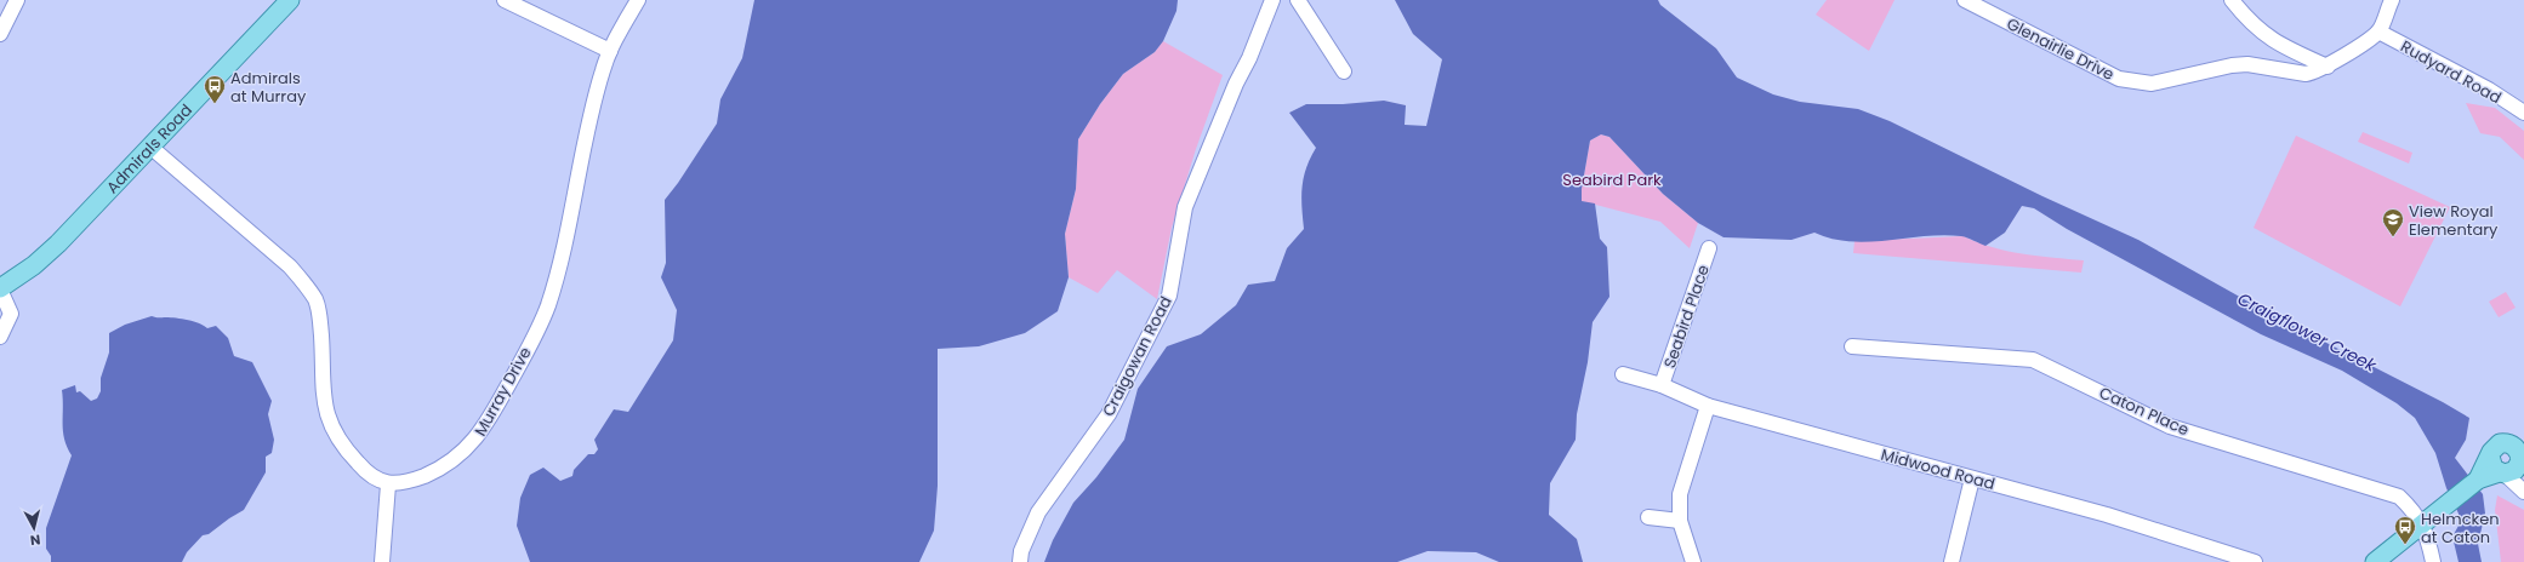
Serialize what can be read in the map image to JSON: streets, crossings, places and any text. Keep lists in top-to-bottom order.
{
  "streets": {
    "main road": ["Admirals Road"],
    "street": [
      "Glenairlie Drive",
      "Rudyard Road",
      "Seabird Place",
      "Craigowan Road",
      "Murray Drive",
      "Caton Place",
      "Midwood Road"
    ]
  },
  "crossings": [
    ["Glenairlie Drive", "Rudyard Road"],
    ["Seabird Place", "Midwood Road"]
  ],
  "water": ["Craigflower Creek"],
  "parks": ["Seabird Park"],
  "places": {
    "bus stop": ["Admirals at Murray", "Helmcken at Caton"],
    "school or university": ["View Royal Elementary"]
  },
  "north": "bottom"
}
